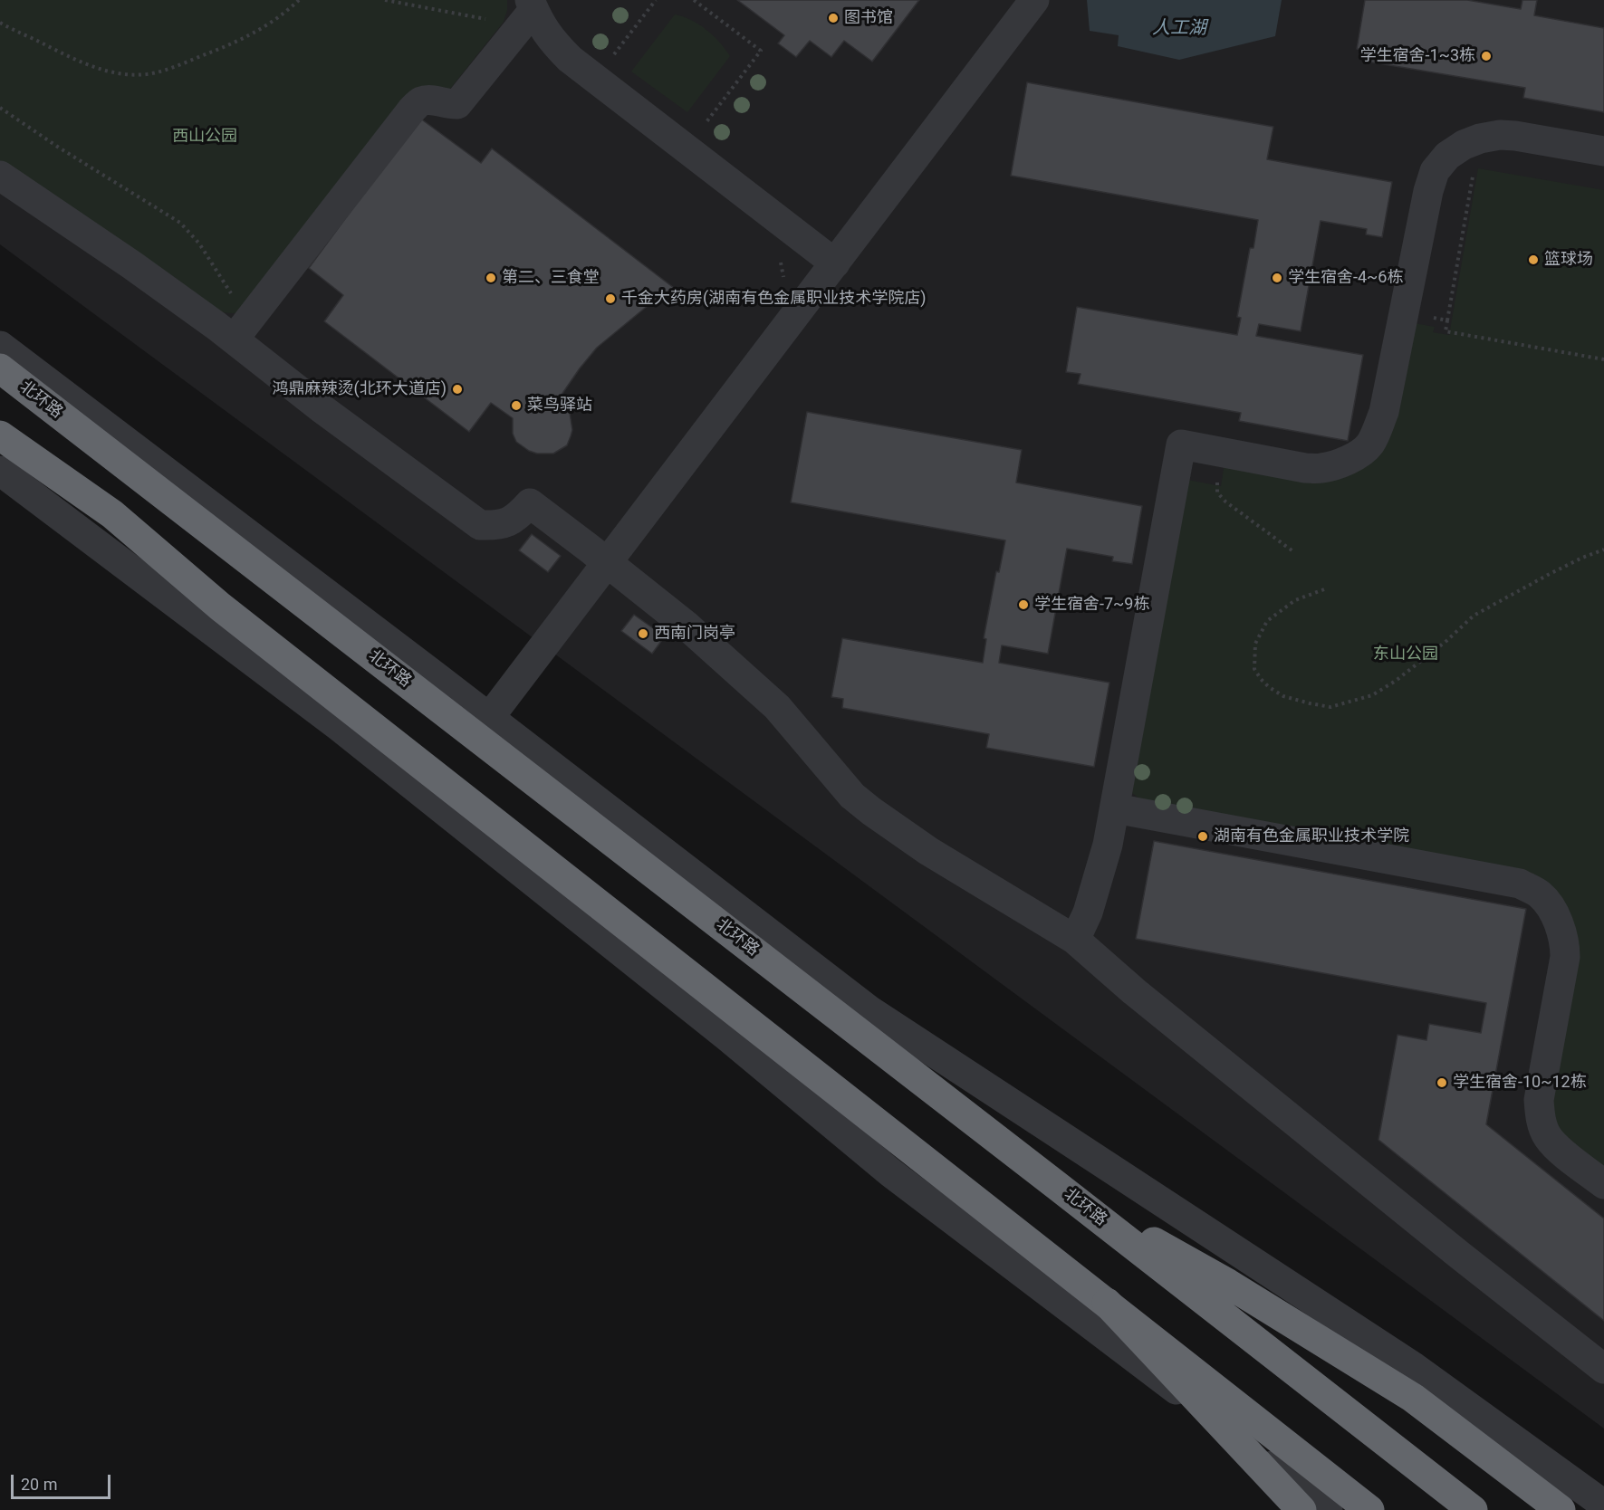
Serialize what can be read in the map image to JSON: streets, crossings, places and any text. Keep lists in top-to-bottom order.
{
  "streets": {
    "highway": ["北环路"]
  },
  "water": ["人工湖"],
  "parks": ["西山公园", "东山公园"],
  "places": [
    "图书馆",
    "学生宿舍-1~3栋",
    "篮球场",
    "第二、三食堂",
    "学生宿舍-4~6栋",
    "千金大药房(湖南有色金属职业技术学院店)",
    "鸿鼎麻辣烫(北环大道店)",
    "菜鸟驿站",
    "学生宿舍-7~9栋",
    "西南门岗亭",
    "湖南有色金属职业技术学院",
    "学生宿舍-10~12栋"
  ],
  "scale_bar": "20 m"
}
